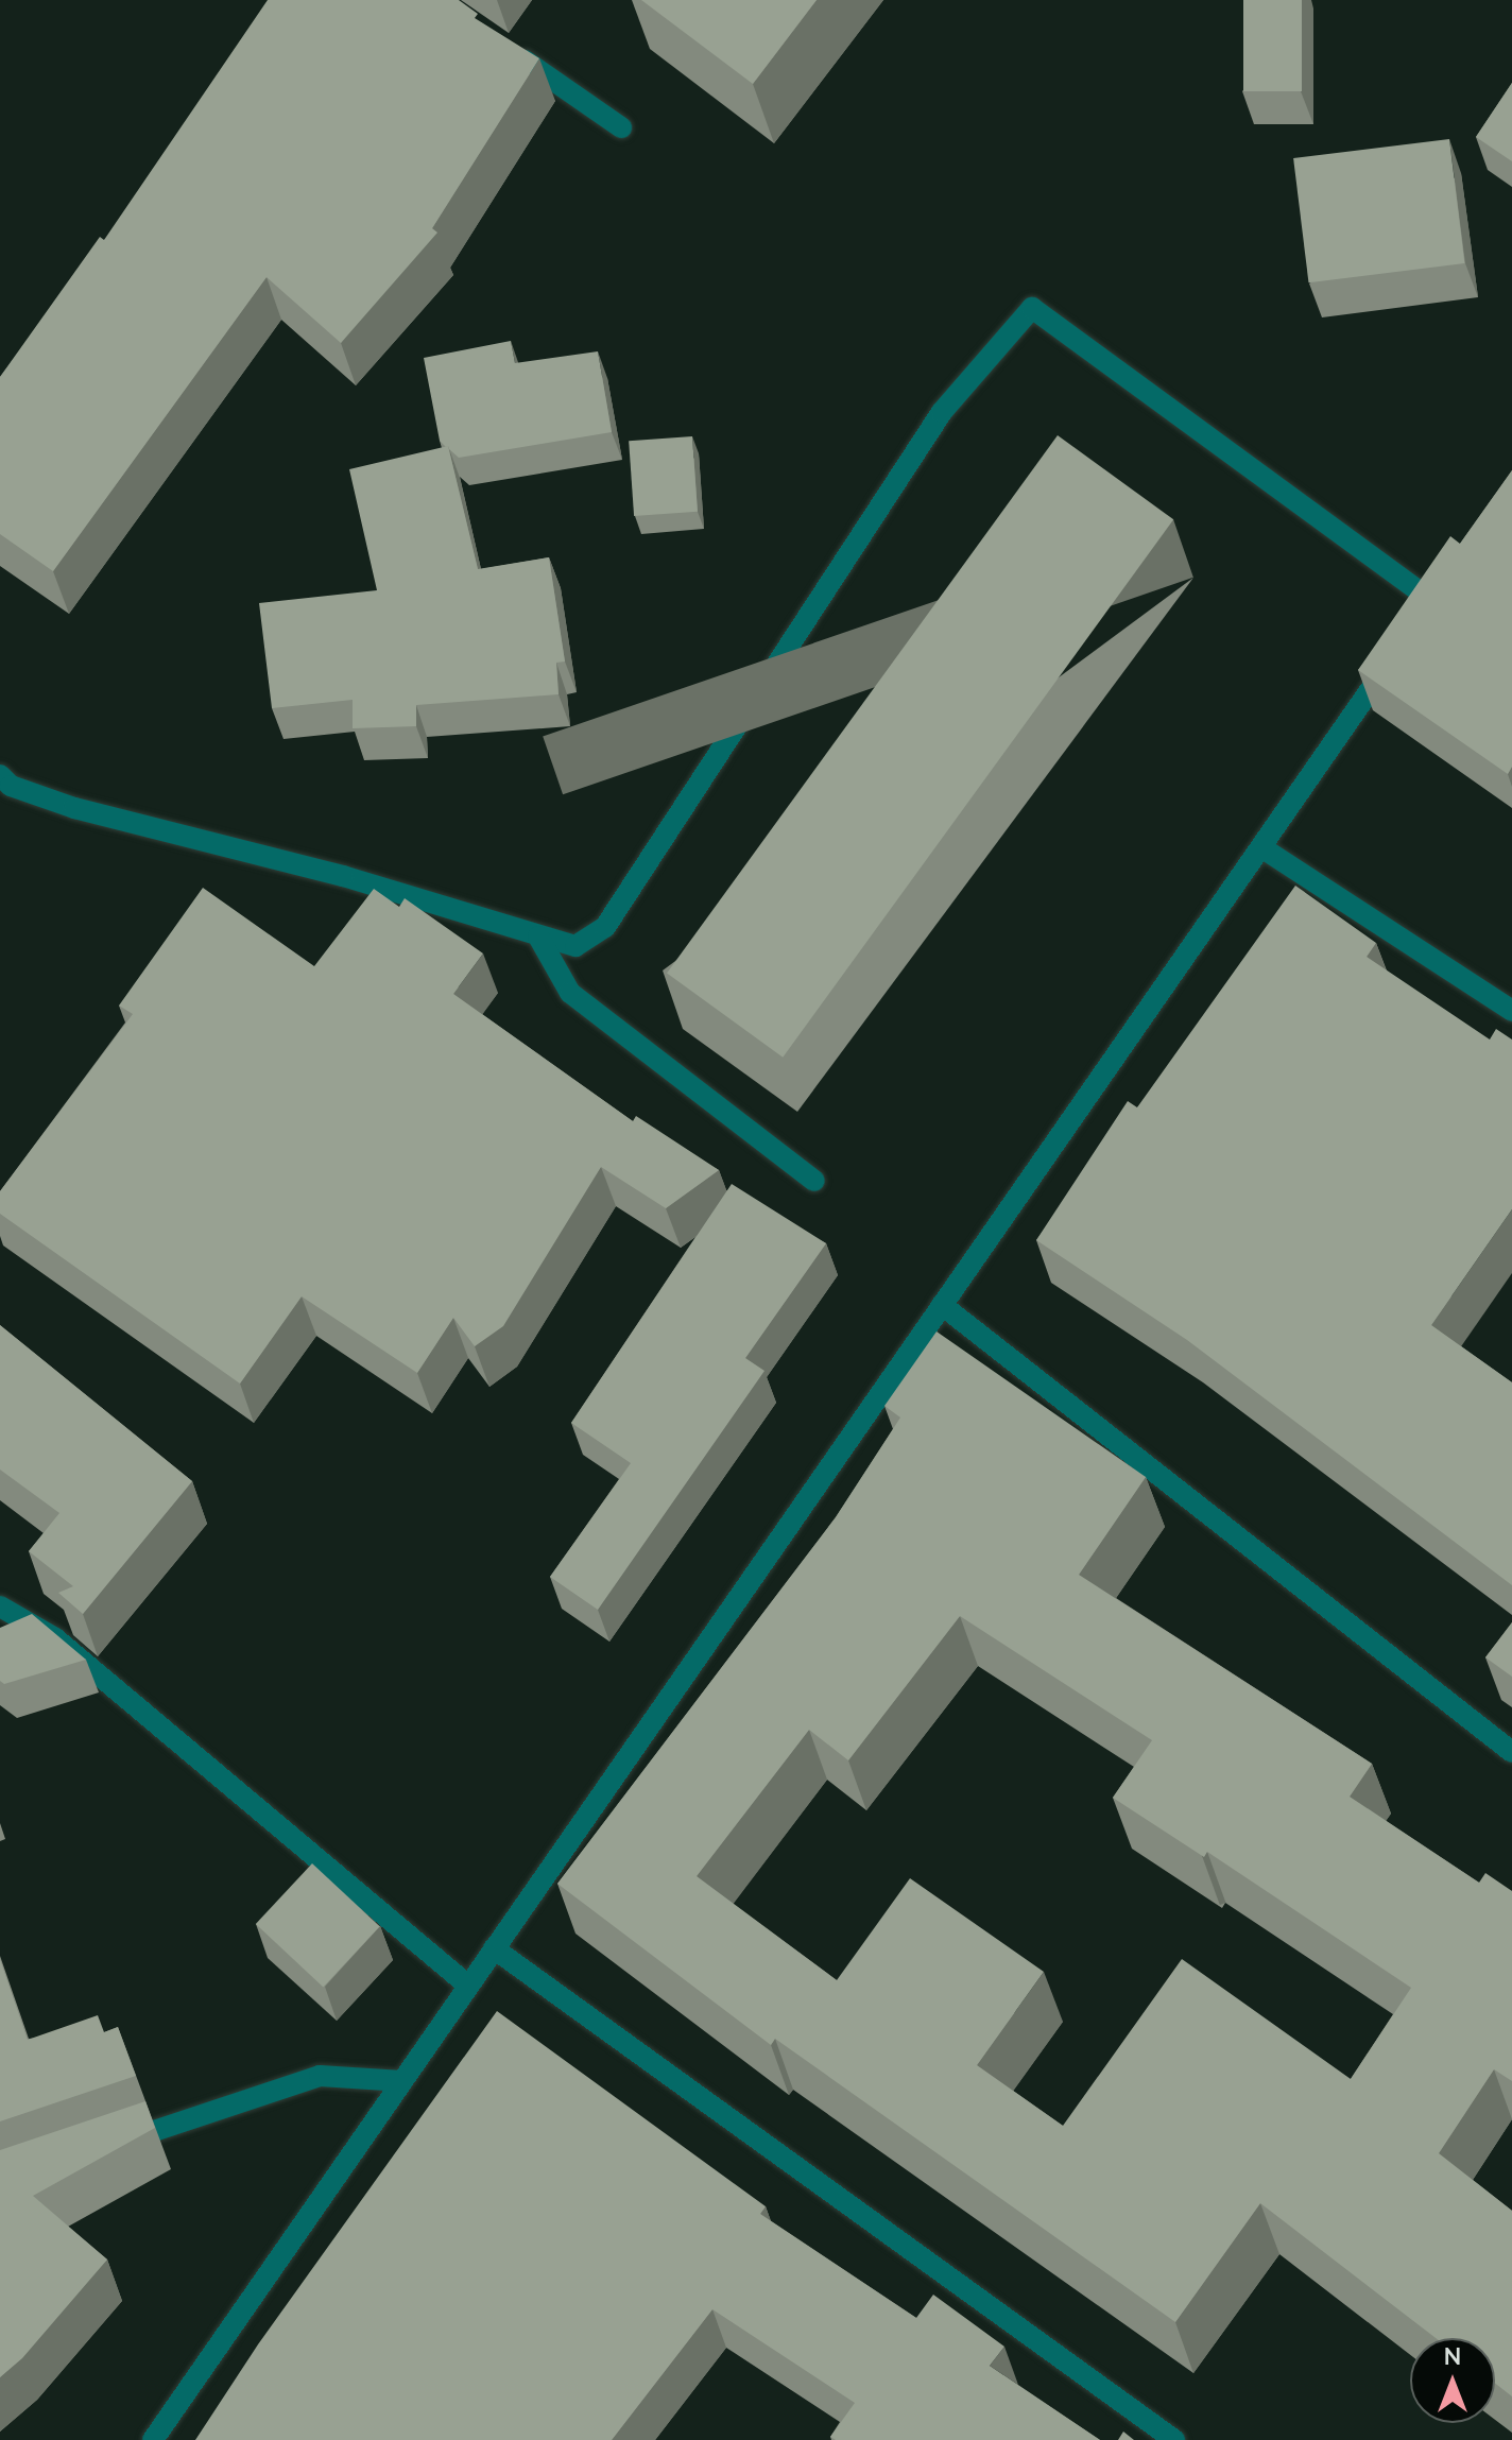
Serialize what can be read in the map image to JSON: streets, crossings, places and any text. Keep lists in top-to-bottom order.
{
  "north": "top"
}
